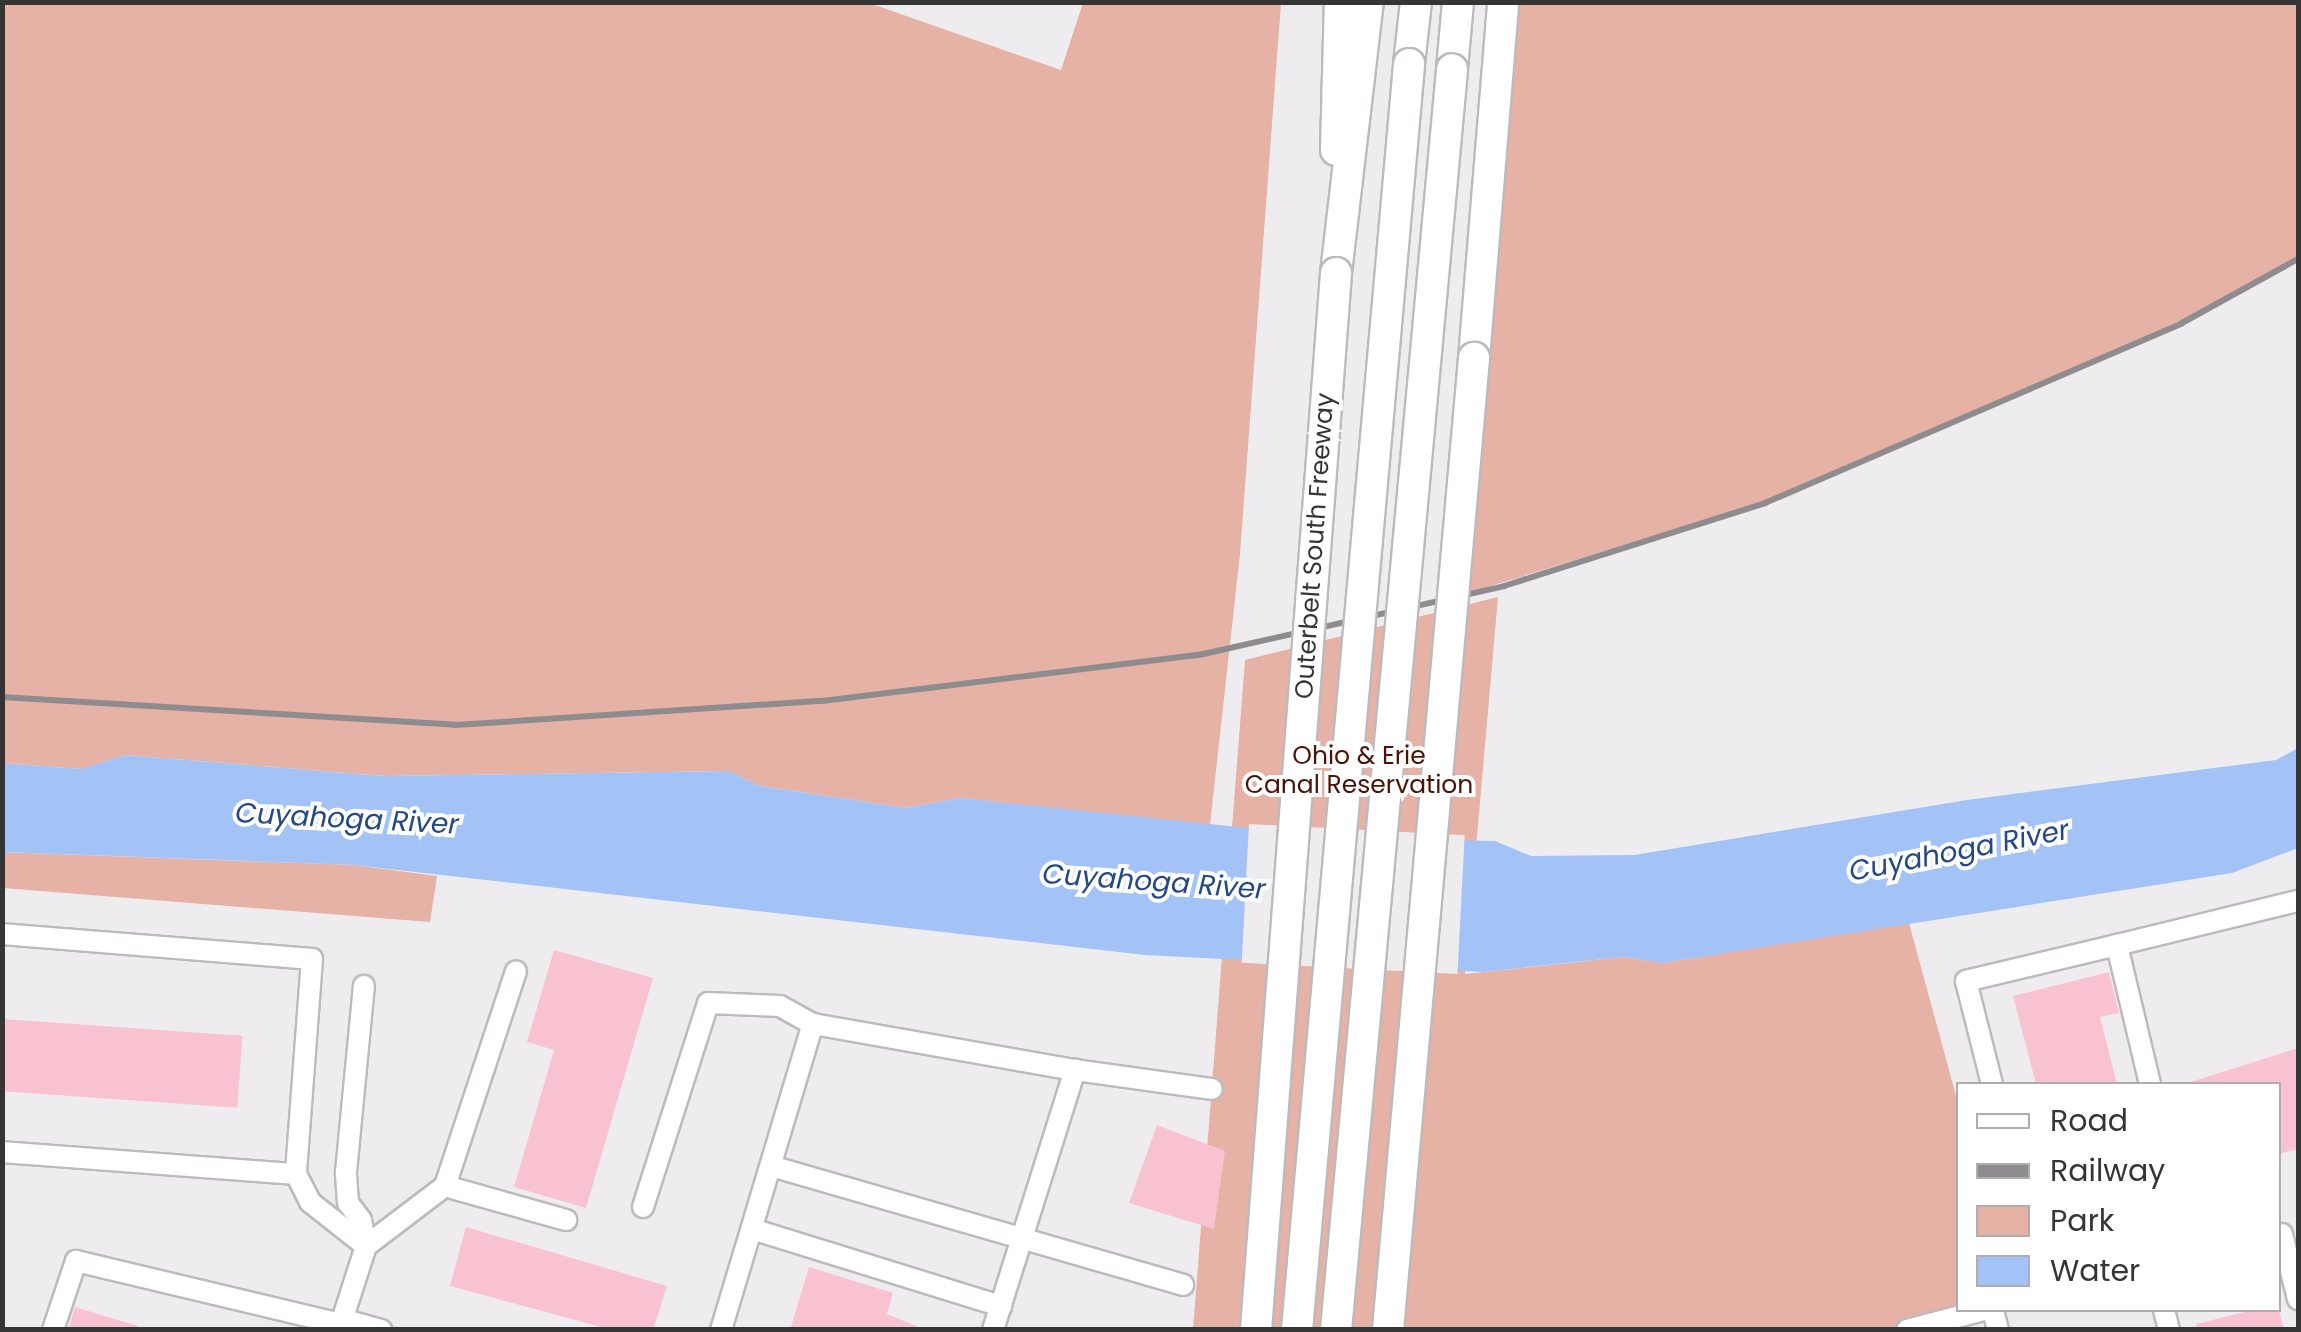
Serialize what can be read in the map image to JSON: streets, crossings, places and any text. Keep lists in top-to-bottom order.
{
  "streets": {
    "highway": ["Outerbelt South Freeway"]
  },
  "water": ["Cuyahoga River"],
  "parks": ["Ohio & Erie Canal Reservation"],
  "legend": [
    "Road",
    "Railway",
    "Park",
    "Water"
  ]
}
